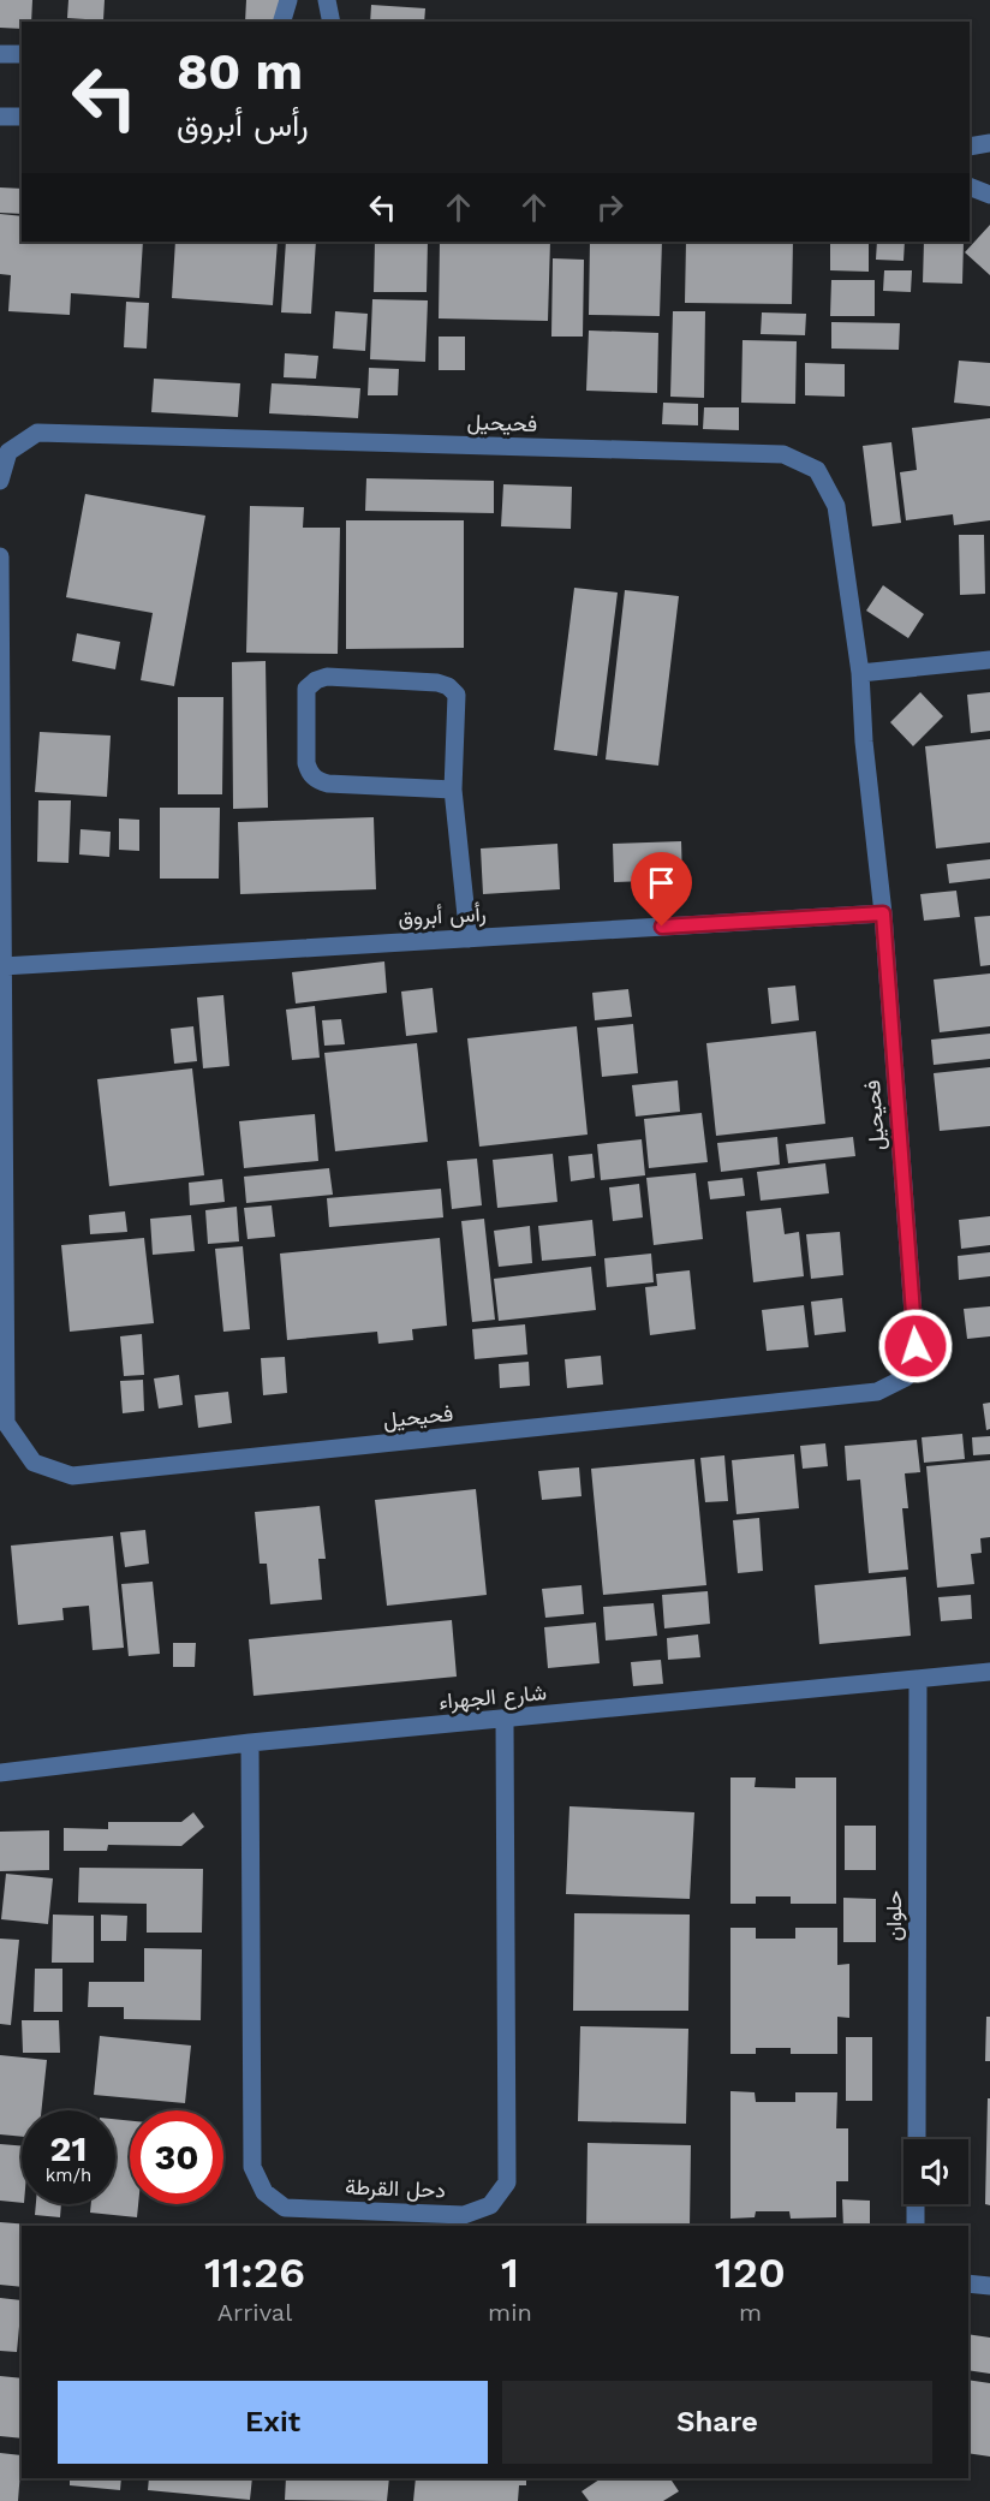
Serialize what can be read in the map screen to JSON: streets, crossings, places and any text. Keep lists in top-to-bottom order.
{
  "streets": {
    "street": [
      "فحيحيل",
      "رأس أبروق",
      "شارع الجهراء",
      "حلوان",
      "دحل القرطة"
    ]
  },
  "crossings": [
    ["فحيحيل", "رأس أبروق"],
    ["شارع الجهراء", "حلوان"],
    ["شارع الجهراء", "دحل القرطة"]
  ],
  "page": {
    "turn": ["80 m", "رأس أبروق"],
    "speed": "21 km/h",
    "limit": "30",
    "eta": [
      "11:26",
      "Arrival",
      "1",
      "min",
      "120",
      "m"
    ],
    "buttons": ["Exit", "Share"]
  }
}
